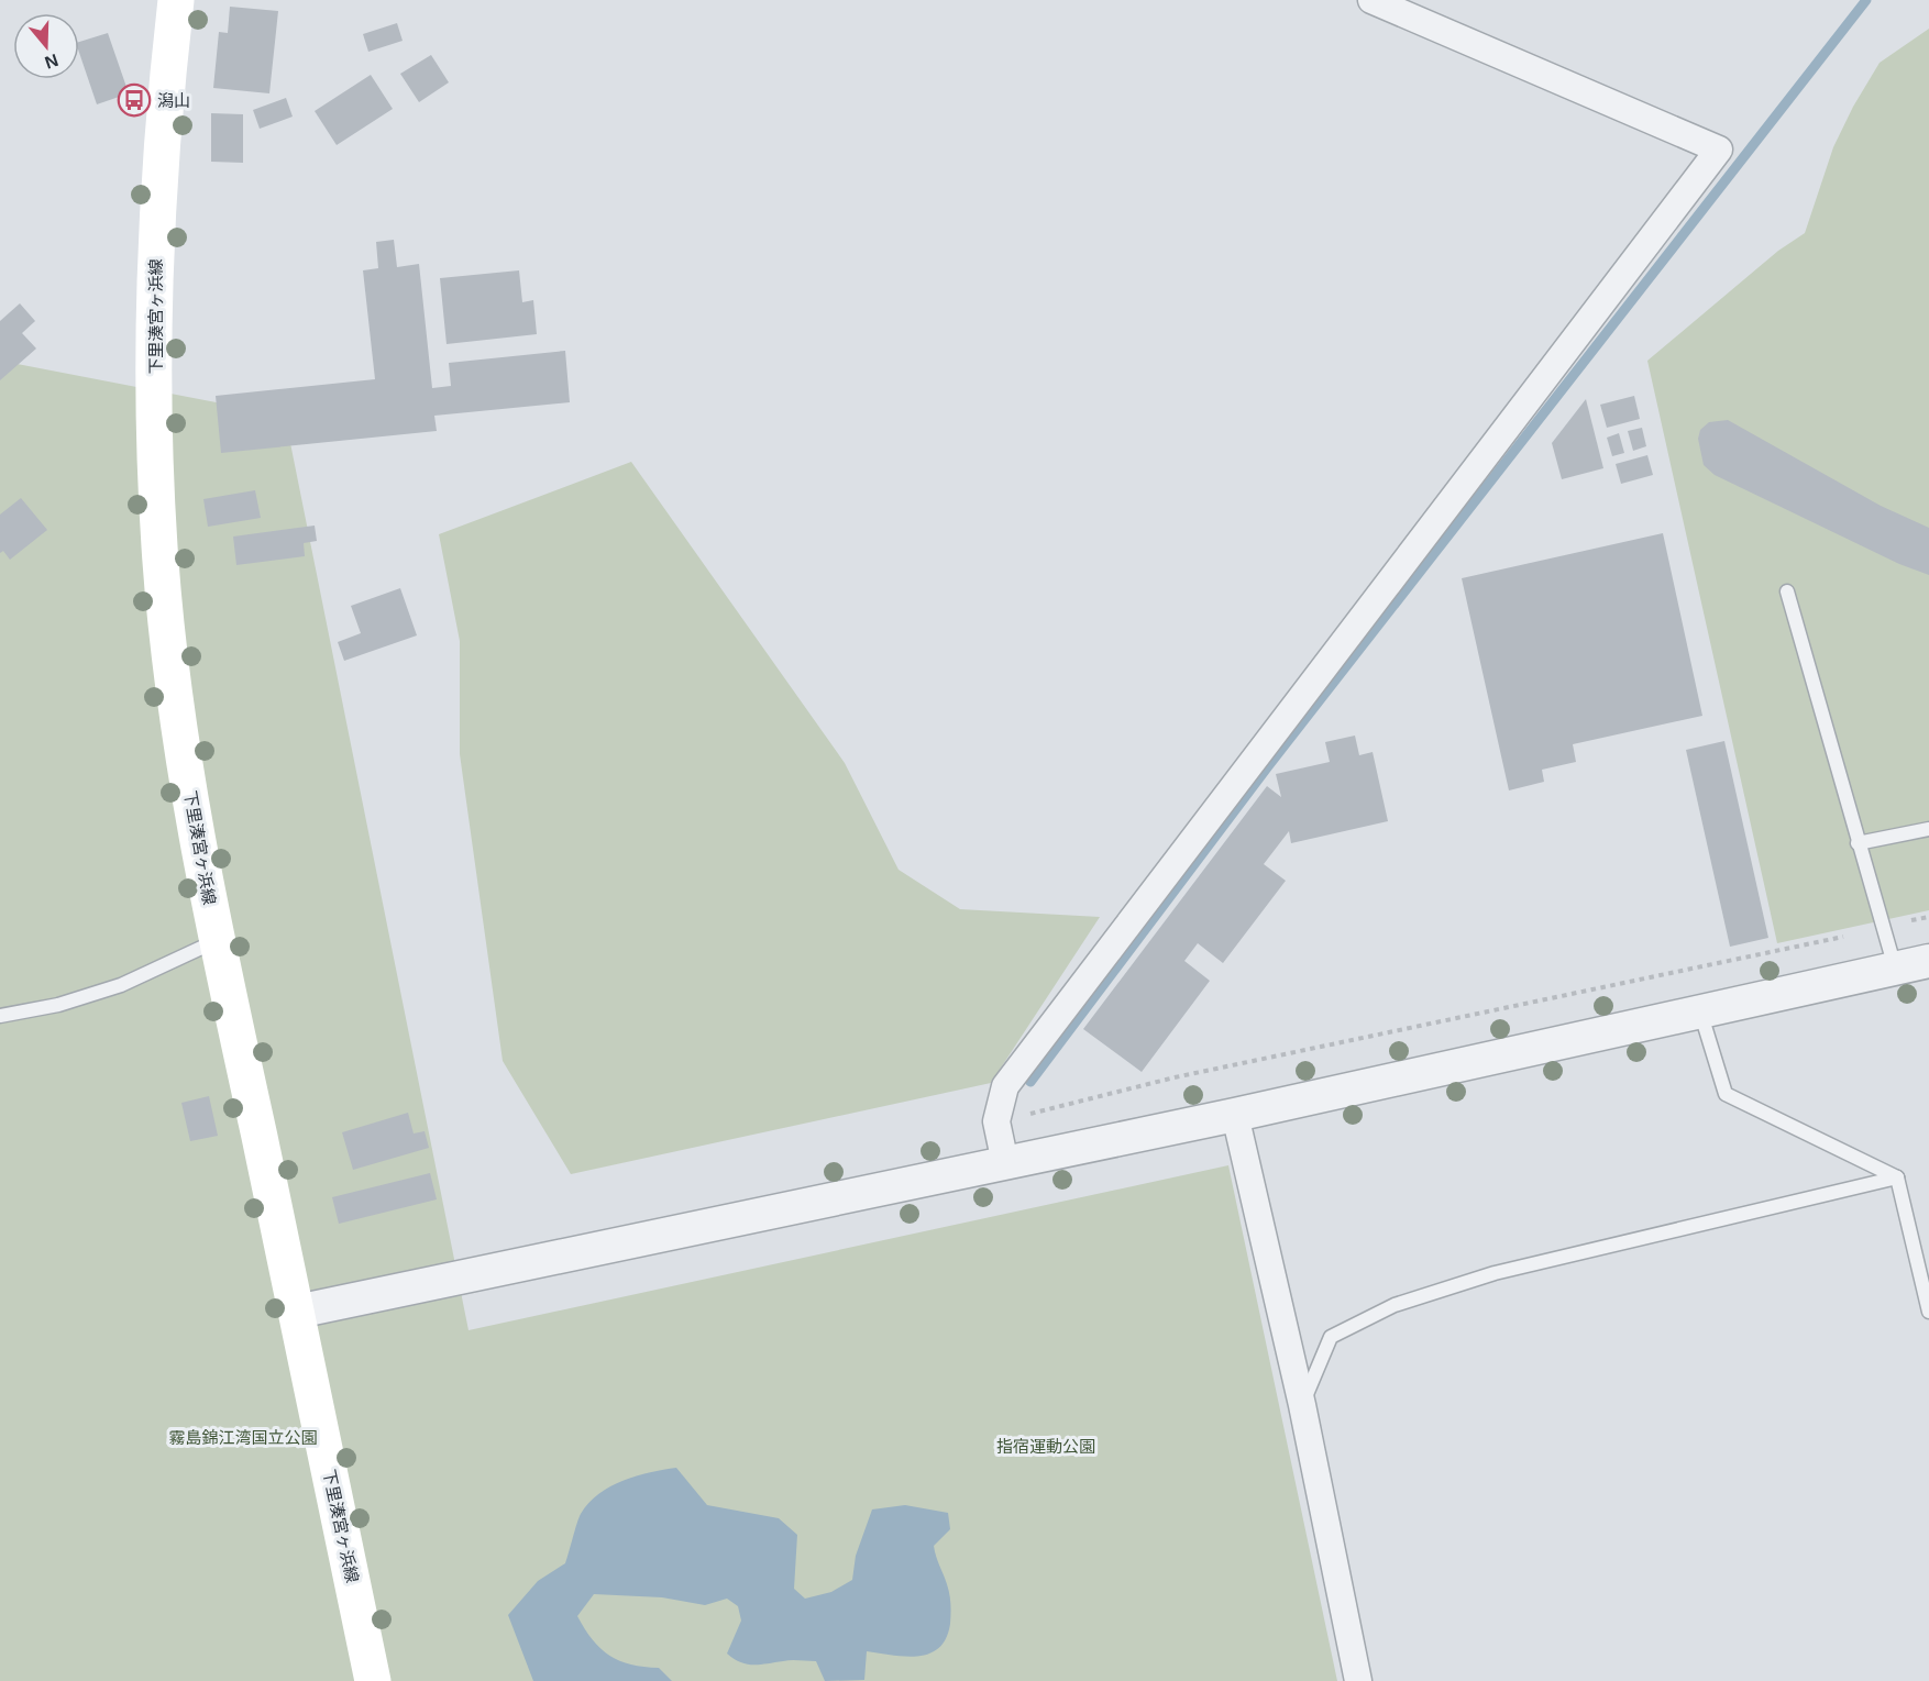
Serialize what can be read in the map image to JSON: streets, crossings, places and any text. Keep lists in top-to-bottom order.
{
  "streets": {
    "main road": ["下里湊宮ヶ浜線"]
  },
  "parks": ["霧島錦江湾国立公園", "指宿運動公園"],
  "places": {
    "bus stop": ["潟山"]
  },
  "north": "bottom"
}
